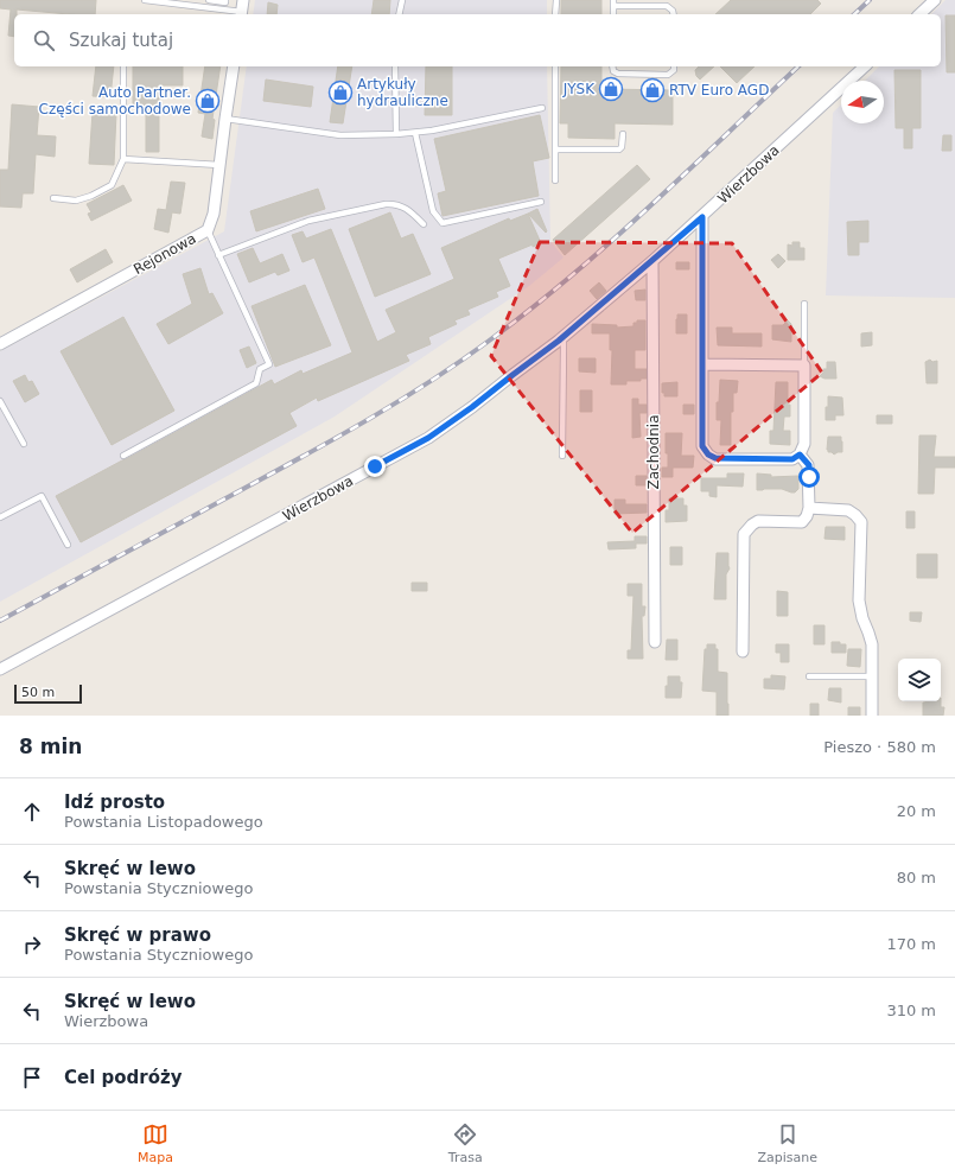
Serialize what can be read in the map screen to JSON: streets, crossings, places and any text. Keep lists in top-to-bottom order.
{
  "streets": {
    "street": ["Wierzbowa", "Rejonowa", "Zachodnia"]
  },
  "crossings": [
    ["Wierzbowa", "Zachodnia"]
  ],
  "places": {
    "shop": [
      "JYSK",
      "RTV Euro AGD",
      "Artykuły hydrauliczne",
      "Auto Partner. Części samochodowe"
    ]
  },
  "scale_bar": "50 m",
  "north": "left",
  "page": {
    "search": "Szukaj tutaj",
    "scale": "50 m",
    "heading": ["8 min", "Pieszo · 580 m"],
    "list": [
      ["Idź prosto", "Powstania Listopadowego", "20 m"],
      ["Skręć w lewo", "Powstania Styczniowego", "80 m"],
      ["Skręć w prawo", "Powstania Styczniowego", "170 m"],
      ["Skręć w lewo", "Wierzbowa", "310 m"],
      "Cel podróży"
    ],
    "nav": ["Mapa", "Trasa", "Zapisane"]
  }
}
